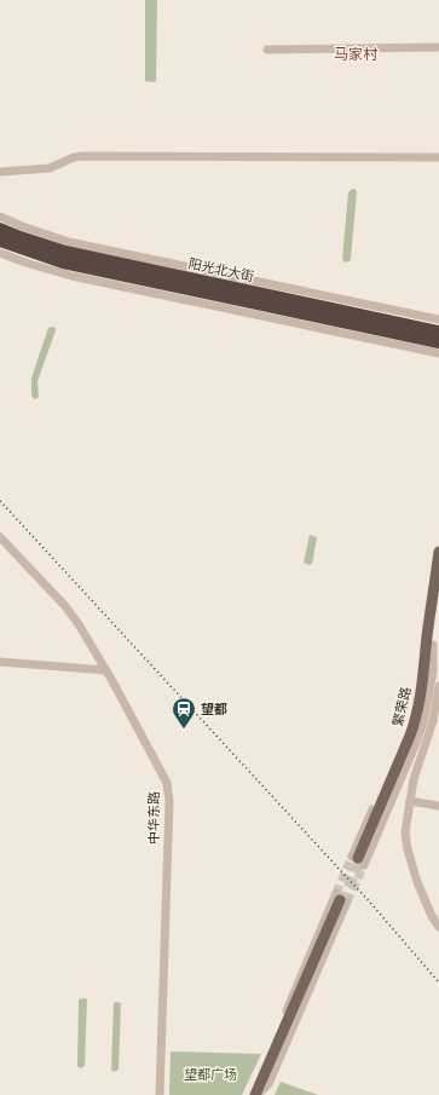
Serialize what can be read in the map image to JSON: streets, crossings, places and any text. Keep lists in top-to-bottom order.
{
  "streets": {
    "highway": ["阳光北大街"],
    "main road": ["繁荣路"],
    "street": ["中华东路"]
  },
  "districts": ["马家村"],
  "parks": ["望都广场"],
  "places": {
    "station": ["望都"]
  }
}
